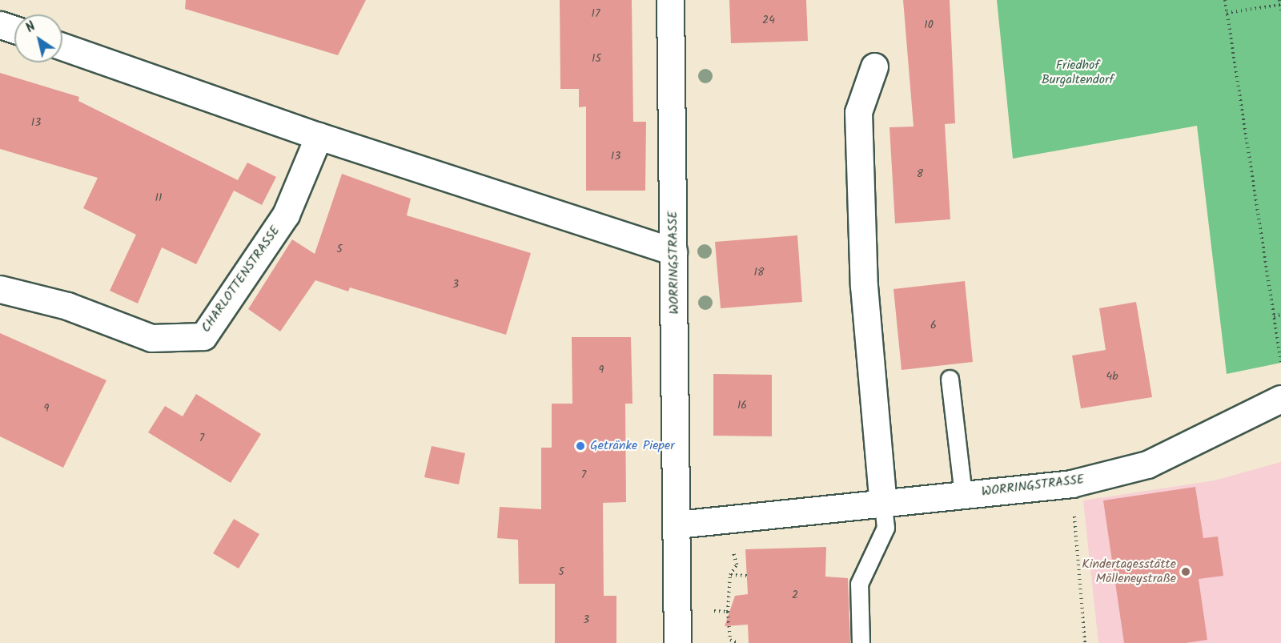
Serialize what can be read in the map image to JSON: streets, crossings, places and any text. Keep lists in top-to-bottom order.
{
  "streets": {
    "street": ["WORRINGSTRASSE", "CHARLOTTENSTRASSE"]
  },
  "parks": ["Friedhof Burgaltendorf"],
  "places": ["Getränke Pieper", "Kindertagesstätte Mölleneystraße"],
  "house_numbers": [
    "17",
    "24",
    "10",
    "15",
    "13",
    "13",
    "8",
    "11",
    "5",
    "18",
    "3",
    "6",
    "9",
    "4b",
    "16",
    "9",
    "7",
    "7",
    "5",
    "2",
    "3"
  ],
  "north": "top left"
}
